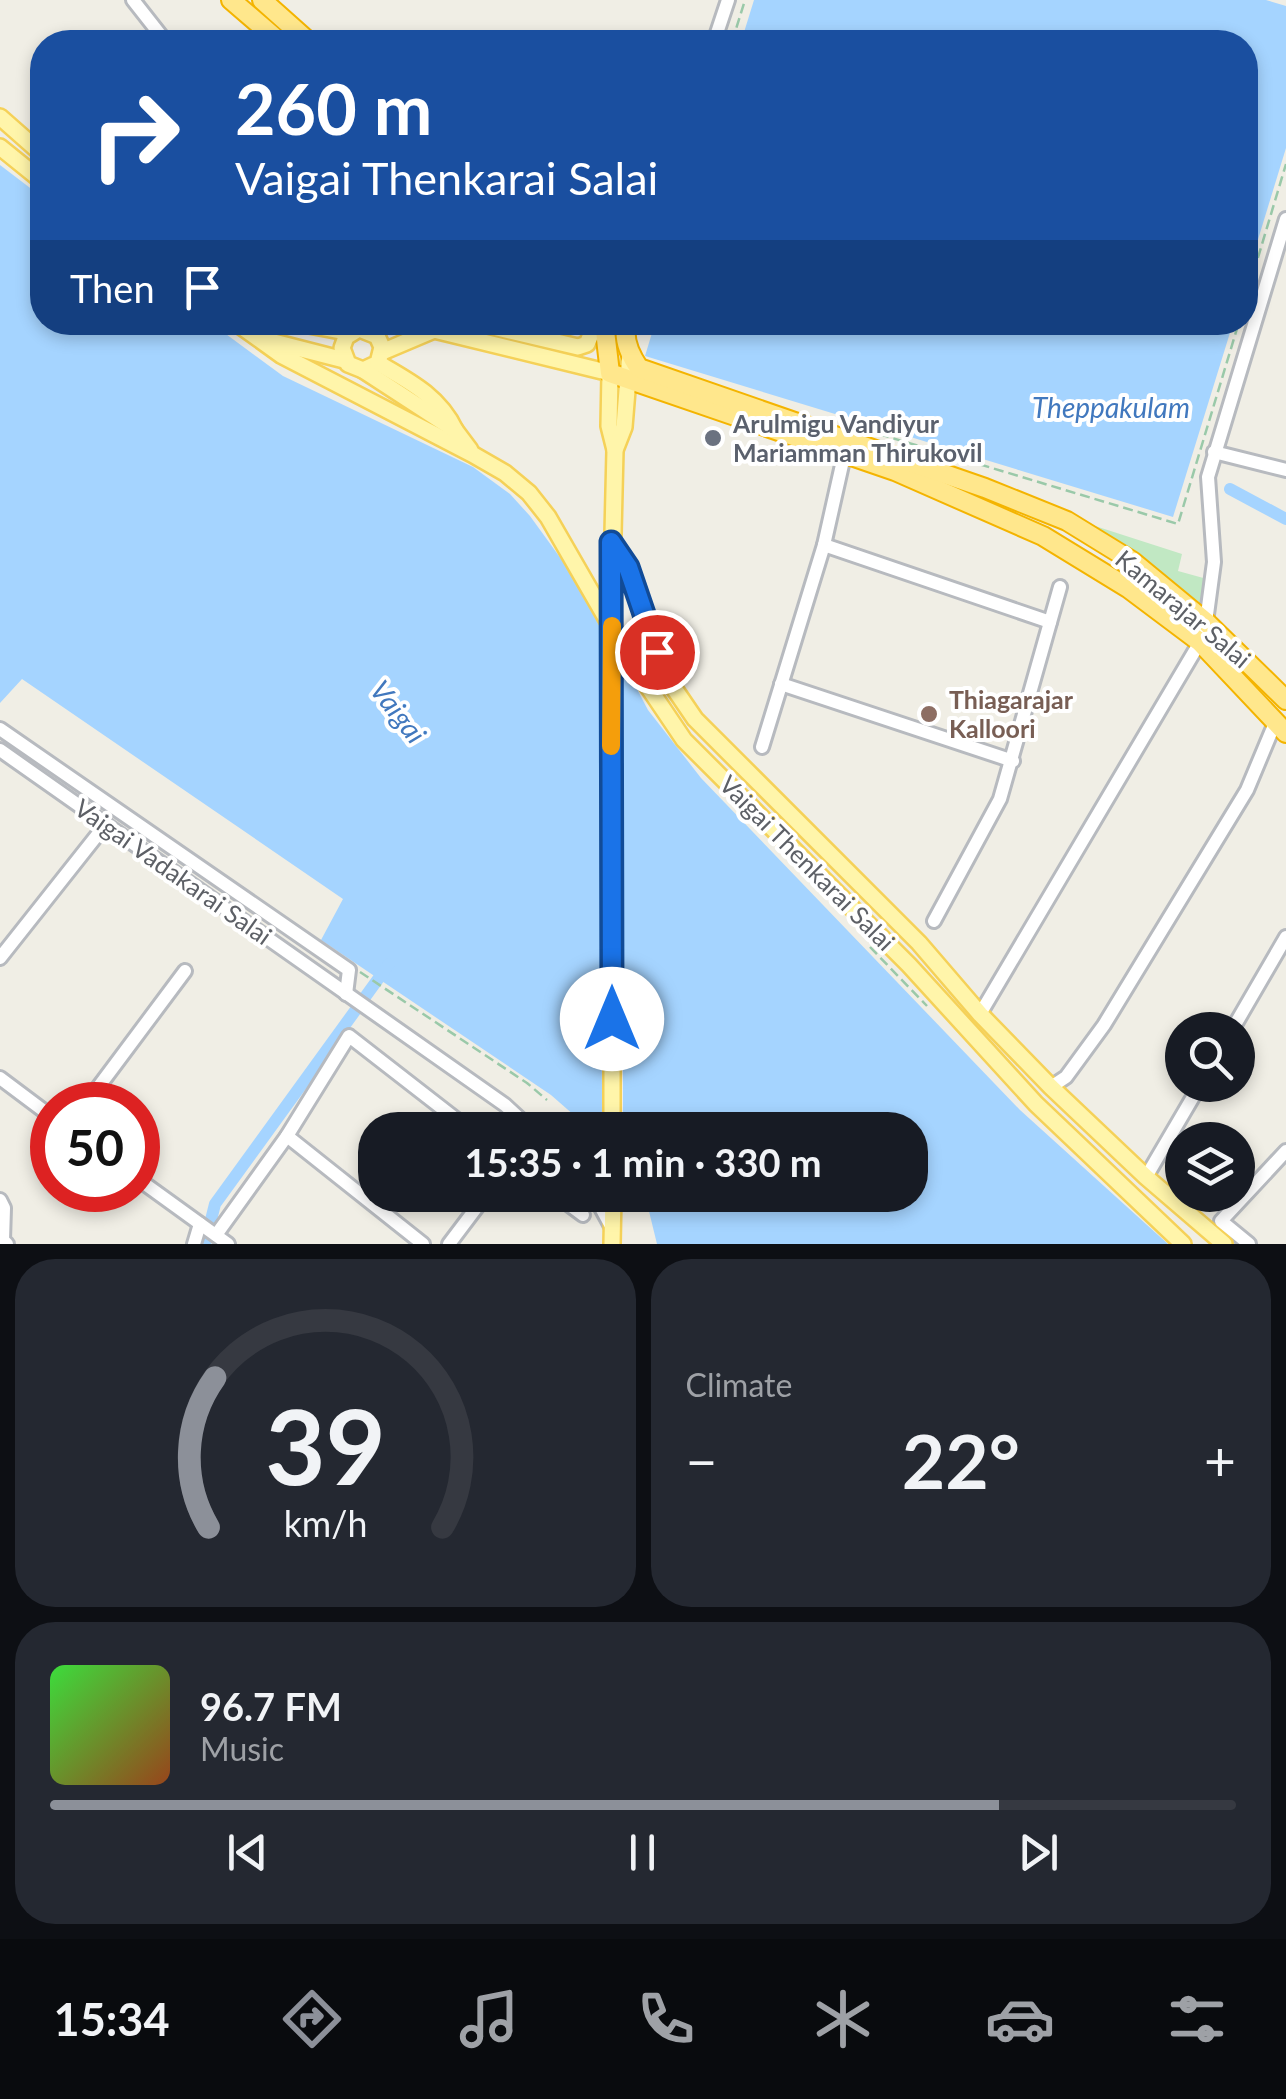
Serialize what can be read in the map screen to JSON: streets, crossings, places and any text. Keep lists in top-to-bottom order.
{
  "streets": {
    "highway": ["Kamarajar Salai"],
    "main road": ["Vaigai Thenkarai Salai"],
    "street": ["Vaigai Vadakarai Salai"]
  },
  "water": ["Theppakulam", "Vaigai"],
  "places": ["Arulmigu Vandiyur Mariamman Thirukovil", "Thiagarajar Kalloori"],
  "page": {
    "turn": ["260 m", "Vaigai Thenkarai Salai"],
    "then": "Then",
    "limit": "50",
    "trip": "15:35 · 1 min · 330 m",
    "tile": "Climate",
    "heat": ["−", "22°", "+"],
    "song": ["96.7 FM", "Music"],
    "tabs": "15:34",
    "gauge": ["39", "km/h"]
  }
}
